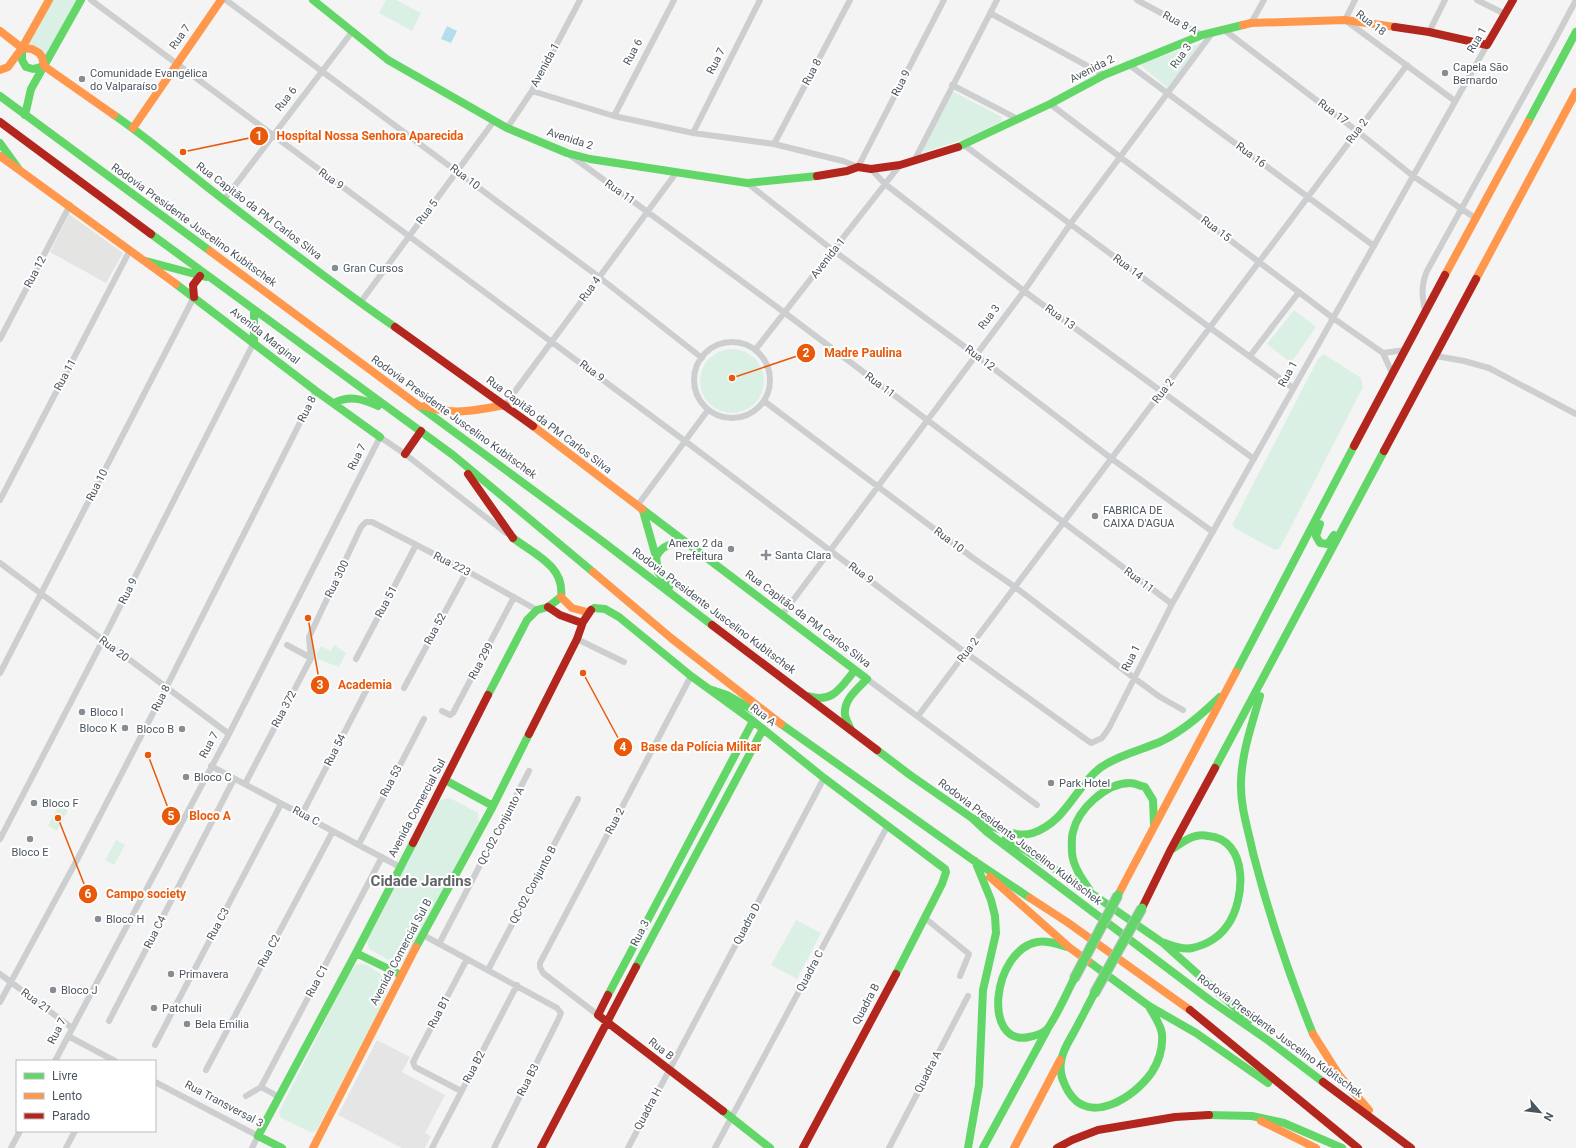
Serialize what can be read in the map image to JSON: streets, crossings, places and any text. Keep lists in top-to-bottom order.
{
  "streets": {
    "main road": [
      "Rua 18",
      "Rua 7",
      "Rua 1",
      "Rua 3",
      "Avenida 2",
      "Rua Capitão da PM Carlos Silva",
      "Rodovia Presidente Juscelino Kubitschek",
      "Avenida Marginal",
      "Rua A",
      "Avenida Comercial Sul",
      "Avenida Comercial Sul B",
      "Quadra B",
      "Rua B",
      "Rua Transversal 3"
    ],
    "street": [
      "Rua 8 A",
      "Rua 6",
      "Avenida 1",
      "Rua 8",
      "Rua 9",
      "Rua 17",
      "Rua 2",
      "Rua 16",
      "Rua 10",
      "Rua 11",
      "Rua 5",
      "Rua 15",
      "Rua 14",
      "Rua 12",
      "Rua 4",
      "Rua 13",
      "Rua 223",
      "Rua 300",
      "Rua 51",
      "Rua 52",
      "Rua 20",
      "Rua 299",
      "Rua 372",
      "Rua 54",
      "Rua 53",
      "Rua C",
      "QC-02 Conjunto A",
      "QC-02 Conjunto B",
      "Rua C3",
      "Quadra D",
      "Rua C4",
      "Rua C2",
      "Quadra C",
      "Rua C1",
      "Rua 21",
      "Rua B1",
      "Rua B2",
      "Quadra A",
      "Rua B3",
      "Quadra H"
    ]
  },
  "crossings": [
    ["Rua 8 A", "Avenida 2"],
    ["Rua 18", "Rua 1"],
    ["Rua 18", "Avenida 2"],
    ["Rua 18", "Rua 2"],
    ["Rua 7", "Avenida 2"],
    ["Rua 7", "Rua 9"],
    ["Rua 7", "Rua Capitão da PM Carlos Silva"],
    ["Rua 7", "Avenida Marginal"],
    ["Rua 7", "Rua 20"],
    ["Rua 7", "Rua C"],
    ["Rua 7", "Rua 21"],
    ["Rua 1", "Rua 9"],
    ["Rua 1", "Rua 17"],
    ["Rua 1", "Rua 16"],
    ["Rua 1", "Rua 10"],
    ["Rua 1", "Rua 11"],
    ["Rua 1", "Rua 15"],
    ["Rua 1", "Rua 14"],
    ["Rua 1", "Rua 12"],
    ["Rua 1", "Rua 13"],
    ["Rua 6", "Avenida 2"],
    ["Rua 6", "Rua 9"],
    ["Rua 6", "Rua 10"],
    ["Rua 6", "Rua Capitão da PM Carlos Silva"],
    ["Rua 3", "Avenida 2"],
    ["Rua 3", "Rua 9"],
    ["Rua 3", "Rua 16"],
    ["Rua 3", "Rua 10"],
    ["Rua 3", "Rua 11"],
    ["Rua 3", "Rua Capitão da PM Carlos Silva"],
    ["Rua 3", "Rua 15"],
    ["Rua 3", "Rua 14"],
    ["Rua 3", "Rua 12"],
    ["Rua 3", "Rua 13"],
    ["Rua 3", "Rua A"],
    ["Rua 3", "Rua B"],
    ["Avenida 1", "Avenida 2"],
    ["Avenida 1", "Rua 10"],
    ["Avenida 1", "Rua 11"],
    ["Avenida 1", "Rua 12"],
    ["Avenida 1", "Rua 13"],
    ["Avenida 2", "Rua 8"],
    ["Avenida 2", "Rua 9"],
    ["Avenida 2", "Rua 17"],
    ["Avenida 2", "Rua 16"],
    ["Avenida 2", "Rua 11"],
    ["Avenida 2", "Rua 5"],
    ["Avenida 2", "Rua 15"],
    ["Avenida 2", "Rua 14"],
    ["Avenida 2", "Rua 12"],
    ["Avenida 2", "Rua 4"],
    ["Avenida 2", "Rua 13"],
    ["Rua 8", "Avenida Marginal"],
    ["Rua 8", "Rua 20"],
    ["Rua 8", "Rua 21"],
    ["Rua 9", "Rua 2"],
    ["Rua 9", "Rua 5"],
    ["Rua 9", "Rua 4"],
    ["Rua 9", "Avenida Marginal"],
    ["Rua 9", "Rua 20"],
    ["Rua 17", "Rua 2"],
    ["Rua 2", "Rua 16"],
    ["Rua 2", "Rua 10"],
    ["Rua 2", "Rua 11"],
    ["Rua 2", "Rua Capitão da PM Carlos Silva"],
    ["Rua 2", "Rua 15"],
    ["Rua 2", "Rua 14"],
    ["Rua 2", "Rua 12"],
    ["Rua 2", "Rua 13"],
    ["Rua 2", "Rua A"],
    ["Rua 2", "Rua B"],
    ["Rua 10", "Rua 5"],
    ["Rua 10", "Rua 4"],
    ["Rua 10", "Avenida Marginal"],
    ["Rua 10", "Rua 20"],
    ["Rua 11", "Rua 4"],
    ["Rua 11", "Avenida Marginal"],
    ["Rua Capitão da PM Carlos Silva", "Rua 5"],
    ["Rua Capitão da PM Carlos Silva", "Rua 4"],
    ["Rua 12", "Avenida Marginal"],
    ["Rua 223", "Rua 300"],
    ["Rua 223", "Rua 51"],
    ["Rua 223", "Rua 52"],
    ["Rua 223", "Rua 299"],
    ["Rua 223", "Avenida Comercial Sul"],
    ["Rua 300", "Rua 372"],
    ["Rua 372", "Rua C"],
    ["Rua A", "Quadra D"],
    ["Rua A", "Quadra C"],
    ["Rua A", "Quadra B"],
    ["Rua 54", "Rua C"],
    ["Rua 53", "Rua C"],
    ["Avenida Comercial Sul", "Rua C"],
    ["Avenida Comercial Sul", "Rua Transversal 3"],
    ["Rua C", "Rua C3"],
    ["Rua C", "Rua C4"],
    ["Rua C", "Rua C2"],
    ["Rua C", "Rua C1"],
    ["Quadra D", "Rua B"],
    ["Quadra D", "Quadra H"],
    ["Quadra C", "Rua B"],
    ["Rua B1", "Rua B2"],
    ["Rua B", "Quadra H"],
    ["Rua B2", "Rua B3"]
  ],
  "districts": ["Cidade Jardins"],
  "places": {
    "other": [
      "Capela São Bernardo",
      "Comunidade Evangélica do Valparaíso",
      "Hospital Nossa Senhora Aparecida",
      "Gran Cursos",
      "Madre Paulina",
      "FABRICA DE CAIXA D'AGUA",
      "Anexo 2 da Prefeitura",
      "Academia",
      "Base da Polícia Militar",
      "Bloco I",
      "Bloco K",
      "Bloco B",
      "Bloco A",
      "Bloco C",
      "Park Hotel",
      "Bloco F",
      "Campo society",
      "Bloco E",
      "Bloco H",
      "Primavera",
      "Bloco J",
      "Patchuli",
      "Bela Emilia"
    ],
    "health": ["Santa Clara"]
  },
  "legend": ["Livre", "Lento", "Parado"],
  "north": "bottom right"
}
